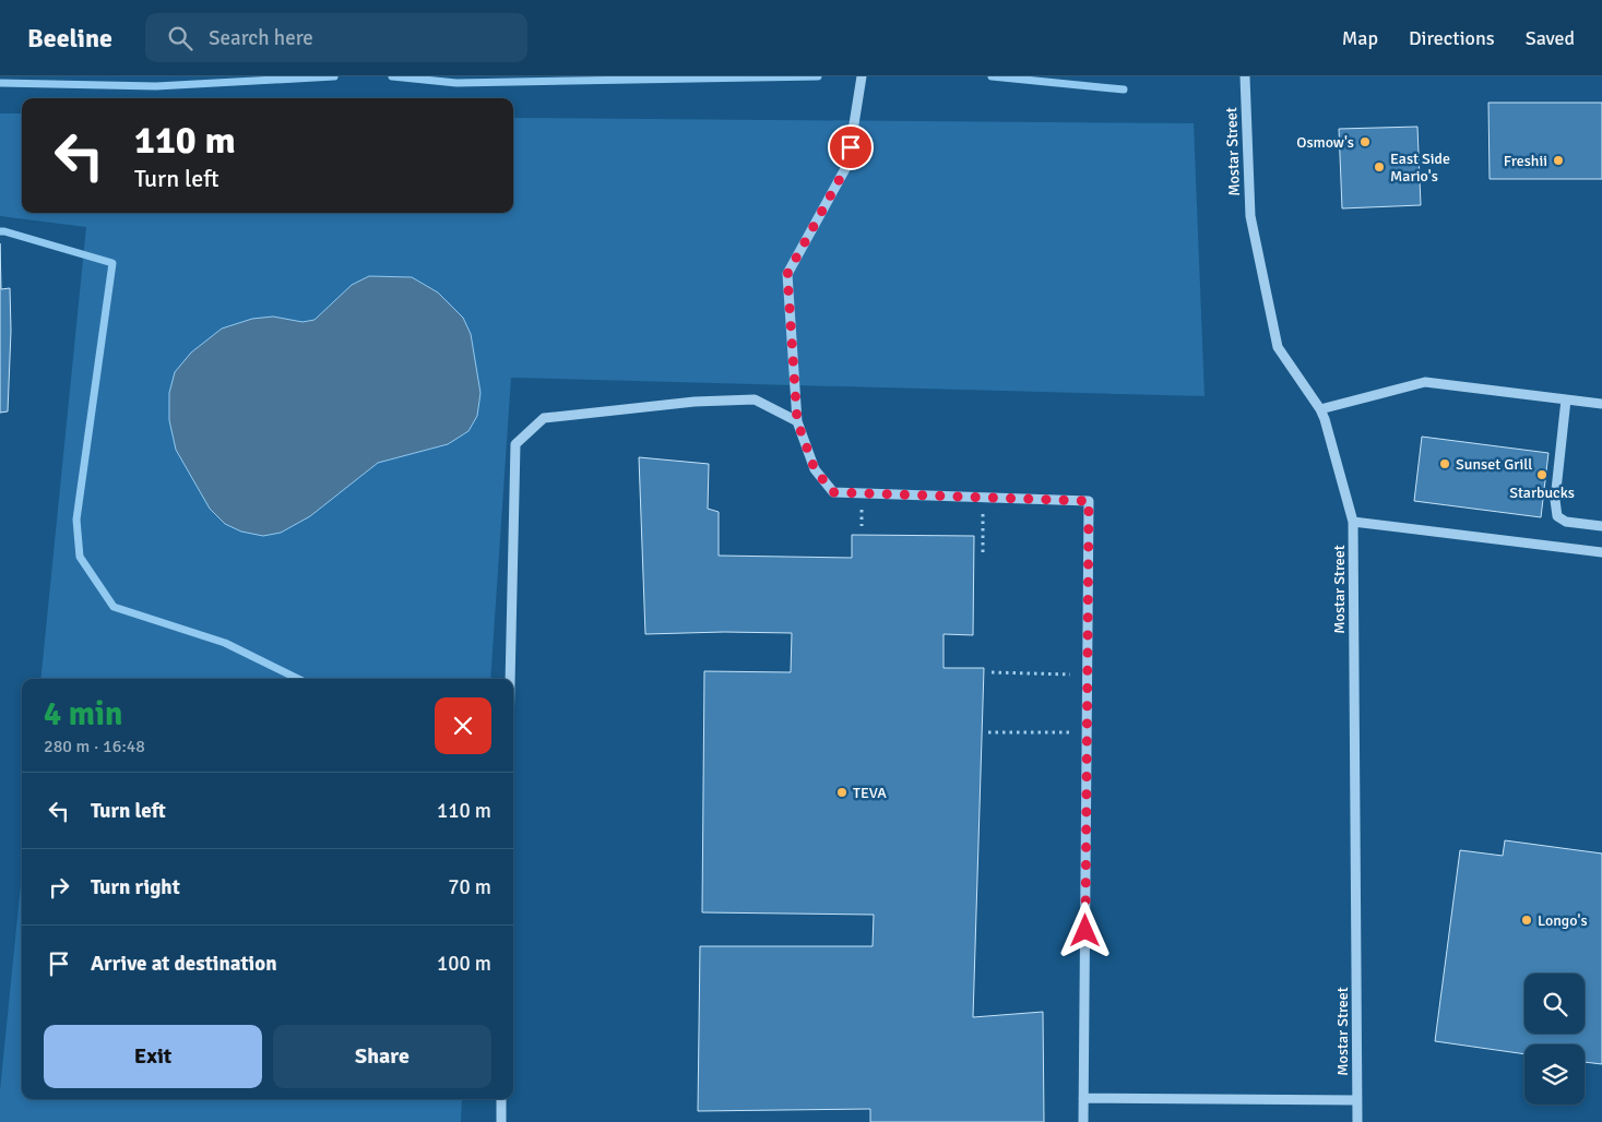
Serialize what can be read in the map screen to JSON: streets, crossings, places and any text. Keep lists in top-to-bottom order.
{
  "streets": {
    "street": ["Mostar Street"]
  },
  "places": [
    "Osmow's",
    "Freshii",
    "East Side Mario's",
    "Sunset Grill",
    "Starbucks",
    "TEVA",
    "Longo's"
  ],
  "page": {
    "header": "Beeline",
    "search": "Search here",
    "nav": ["Map", "Directions", "Saved"],
    "turn": ["110 m", "Turn left"],
    "heading": ["4 min", "280 m · 16:48"],
    "list": [
      {
        "name": "Turn left",
        "value": "110 m"
      },
      {
        "name": "Turn right",
        "value": "70 m"
      },
      {
        "name": "Arrive at destination",
        "value": "100 m"
      }
    ],
    "buttons": ["Exit", "Share"]
  }
}
